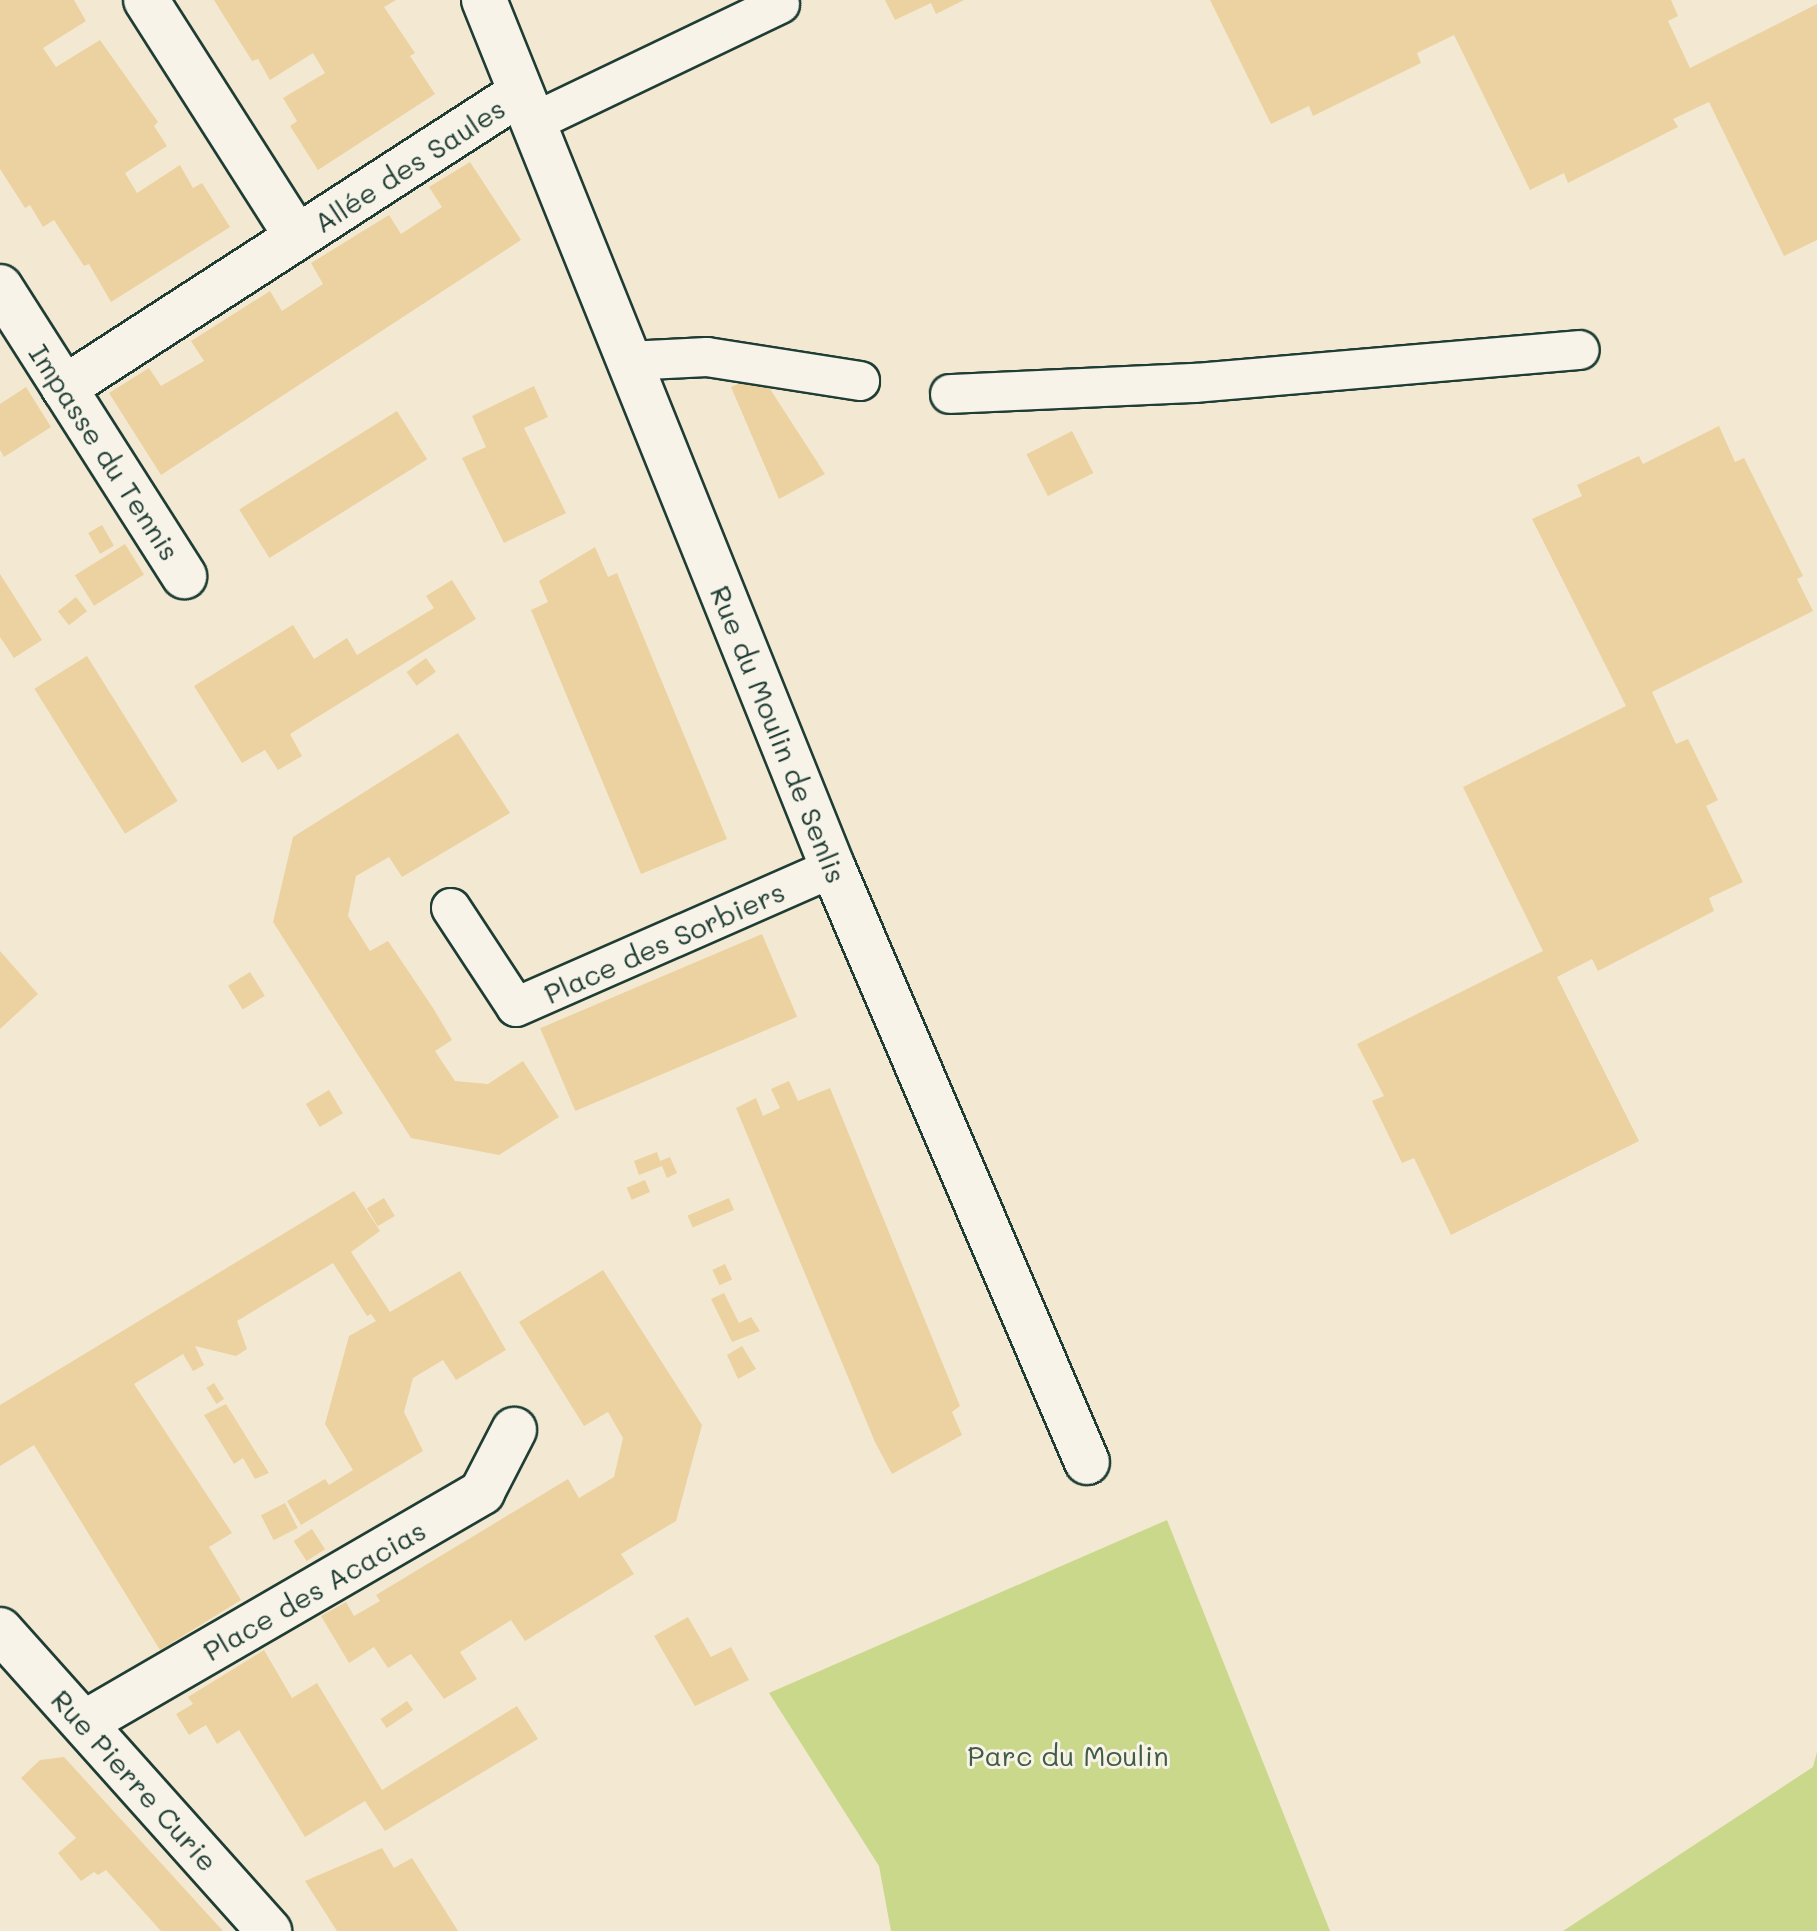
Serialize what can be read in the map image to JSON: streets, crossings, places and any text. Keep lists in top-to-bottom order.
{
  "streets": {
    "street": [
      "Allée des Saules",
      "Impasse du Tennis",
      "Rue du Moulin de Senlis",
      "Place des Acacias",
      "Rue Pierre Curie"
    ],
    "lane": ["Place des Sorbiers"]
  },
  "crossings": [
    ["Allée des Saules", "Impasse du Tennis"],
    ["Allée des Saules", "Rue du Moulin de Senlis"],
    ["Rue du Moulin de Senlis", "Place des Sorbiers"],
    ["Place des Acacias", "Rue Pierre Curie"]
  ],
  "parks": ["Parc du Moulin"]
}
